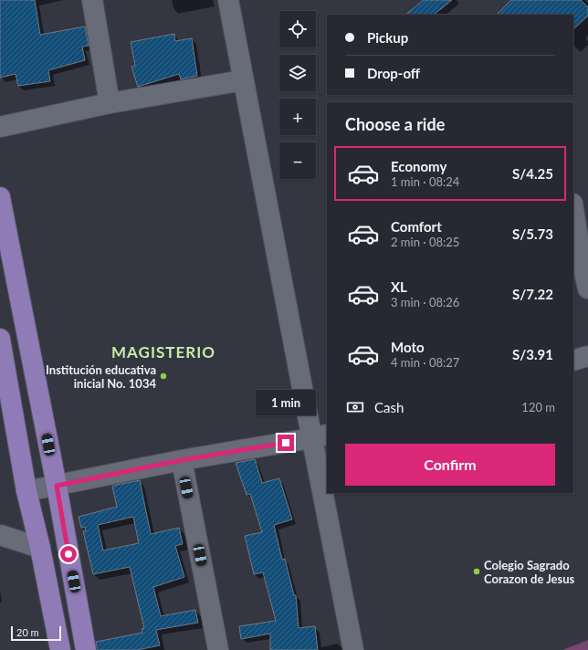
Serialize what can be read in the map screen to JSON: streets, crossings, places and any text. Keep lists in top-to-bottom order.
{
  "districts": ["MAGISTERIO"],
  "places": ["Institución educativa inicial No. 1034", "Colegio Sagrado Corazon de Jesus"],
  "scale_bar": "20 m",
  "page": {
    "map_buttons": ["+", "−"],
    "banner": ["Pickup", "Drop-off"],
    "heading": "Choose a ride",
    "list": [
      {
        "name": "Economy",
        "note": "1 min · 08:24",
        "value": "S/4.25"
      },
      {
        "name": "Comfort",
        "note": "2 min · 08:25",
        "value": "S/5.73"
      },
      {
        "name": "XL",
        "note": "3 min · 08:26",
        "value": "S/7.22"
      },
      {
        "name": "Moto",
        "note": "4 min · 08:27",
        "value": "S/3.91"
      }
    ],
    "pay": ["Cash", "120 m"],
    "bubble": "1 min",
    "buttons": "Confirm",
    "scale": "20 m"
  }
}
